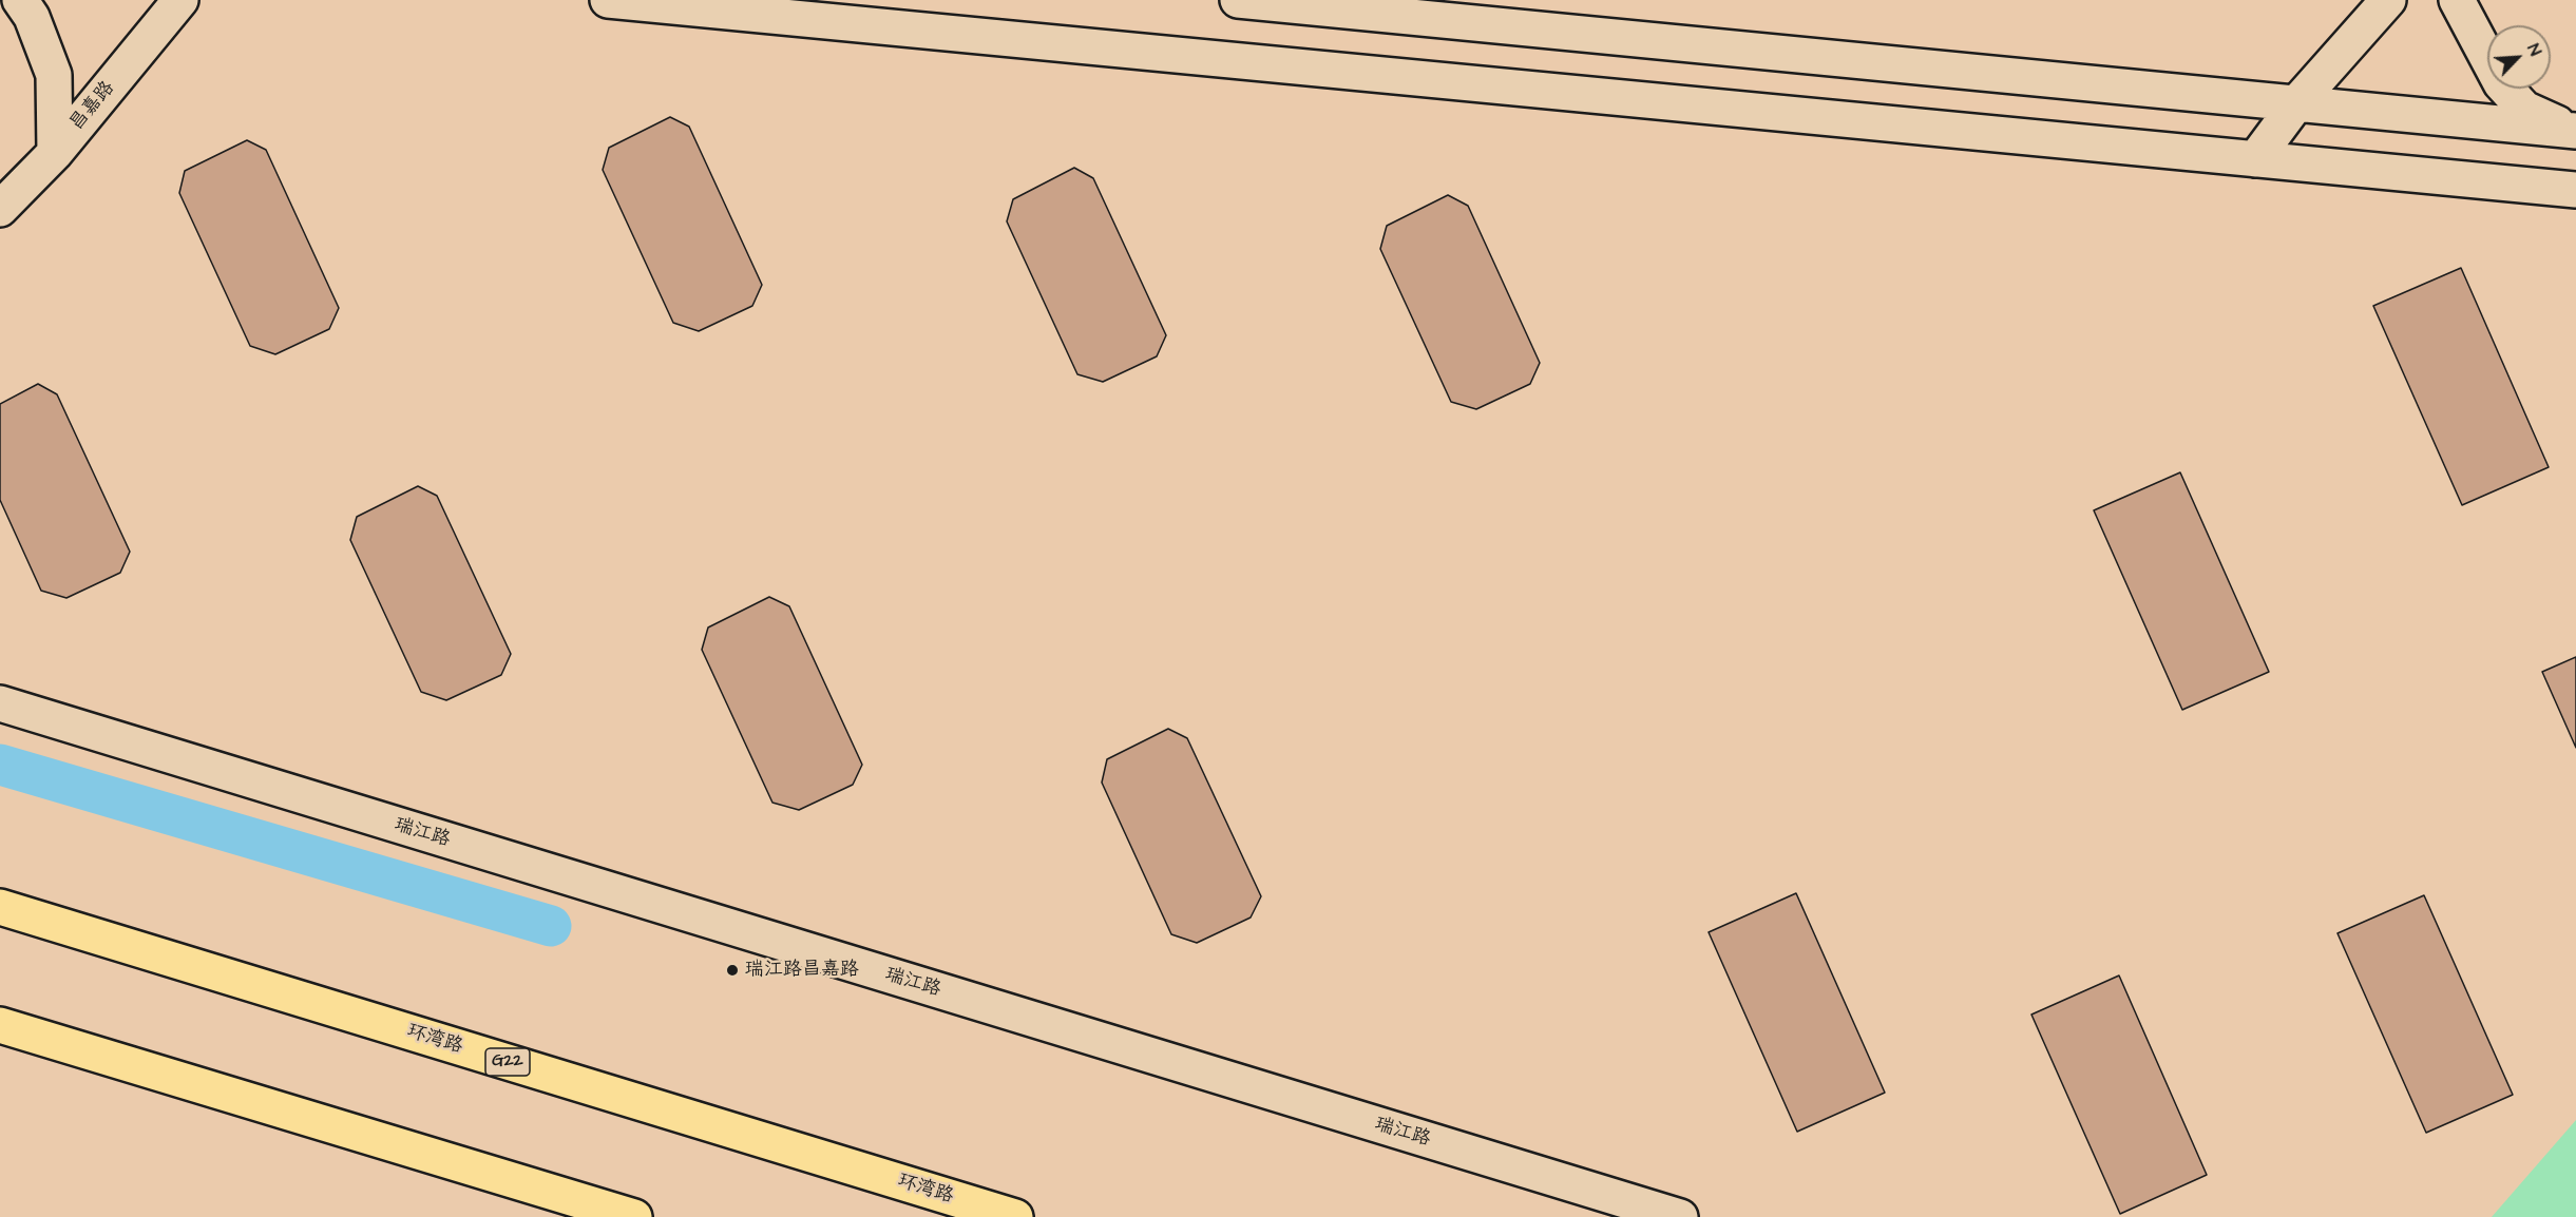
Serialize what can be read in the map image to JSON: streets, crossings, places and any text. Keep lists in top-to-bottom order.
{
  "streets": {
    "highway": ["环湾路", "G22"],
    "street": ["昌嘉路", "瑞江路"]
  },
  "places": ["瑞江路昌嘉路"],
  "north": "top right"
}
